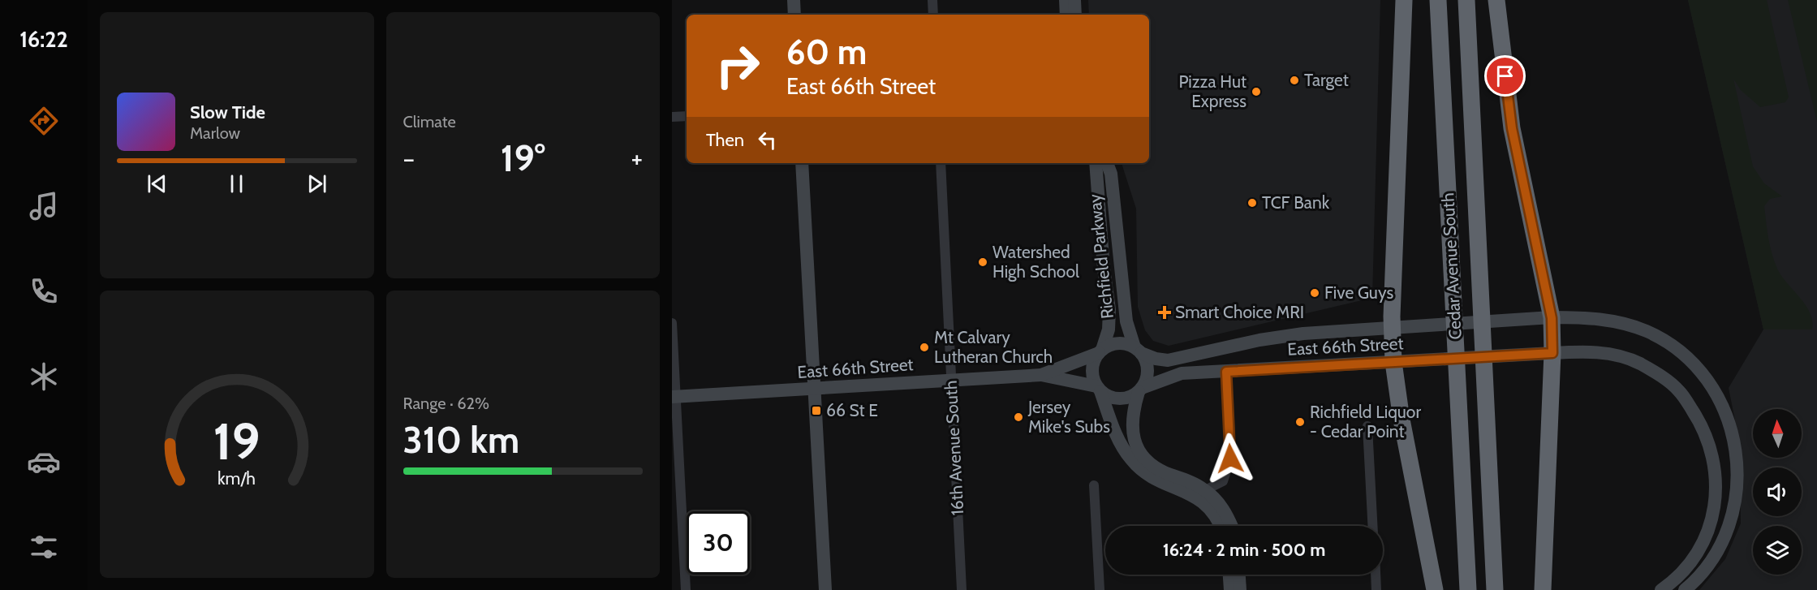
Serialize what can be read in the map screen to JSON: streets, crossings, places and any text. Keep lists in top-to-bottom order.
{
  "streets": {
    "highway": ["Cedar Avenue South"],
    "street": ["Richfield Parkway", "East 66th Street", "16th Avenue South"]
  },
  "crossings": [
    ["Richfield Parkway", "East 66th Street"],
    ["East 66th Street", "16th Avenue South"]
  ],
  "places": {
    "other": [
      "Target",
      "Pizza Hut Express",
      "TCF Bank",
      "Watershed High School",
      "Five Guys",
      "Mt Calvary Lutheran Church",
      "Jersey Mike's Subs",
      "Richfield Liquor - Cedar Point"
    ],
    "health": ["Smart Choice MRI"],
    "transit": ["66 St E"]
  },
  "north": "top",
  "page": {
    "tabs": "16:22",
    "tile": [
      "Climate",
      ["Range · 62%", "310 km"]
    ],
    "turn": ["60 m", "East 66th Street"],
    "song": ["Slow Tide", "Marlow"],
    "then": "Then",
    "heat": ["−", "19°", "+"],
    "limit": "30",
    "trip": "16:24 · 2 min · 500 m",
    "gauge": ["19", "km/h"]
  }
}
